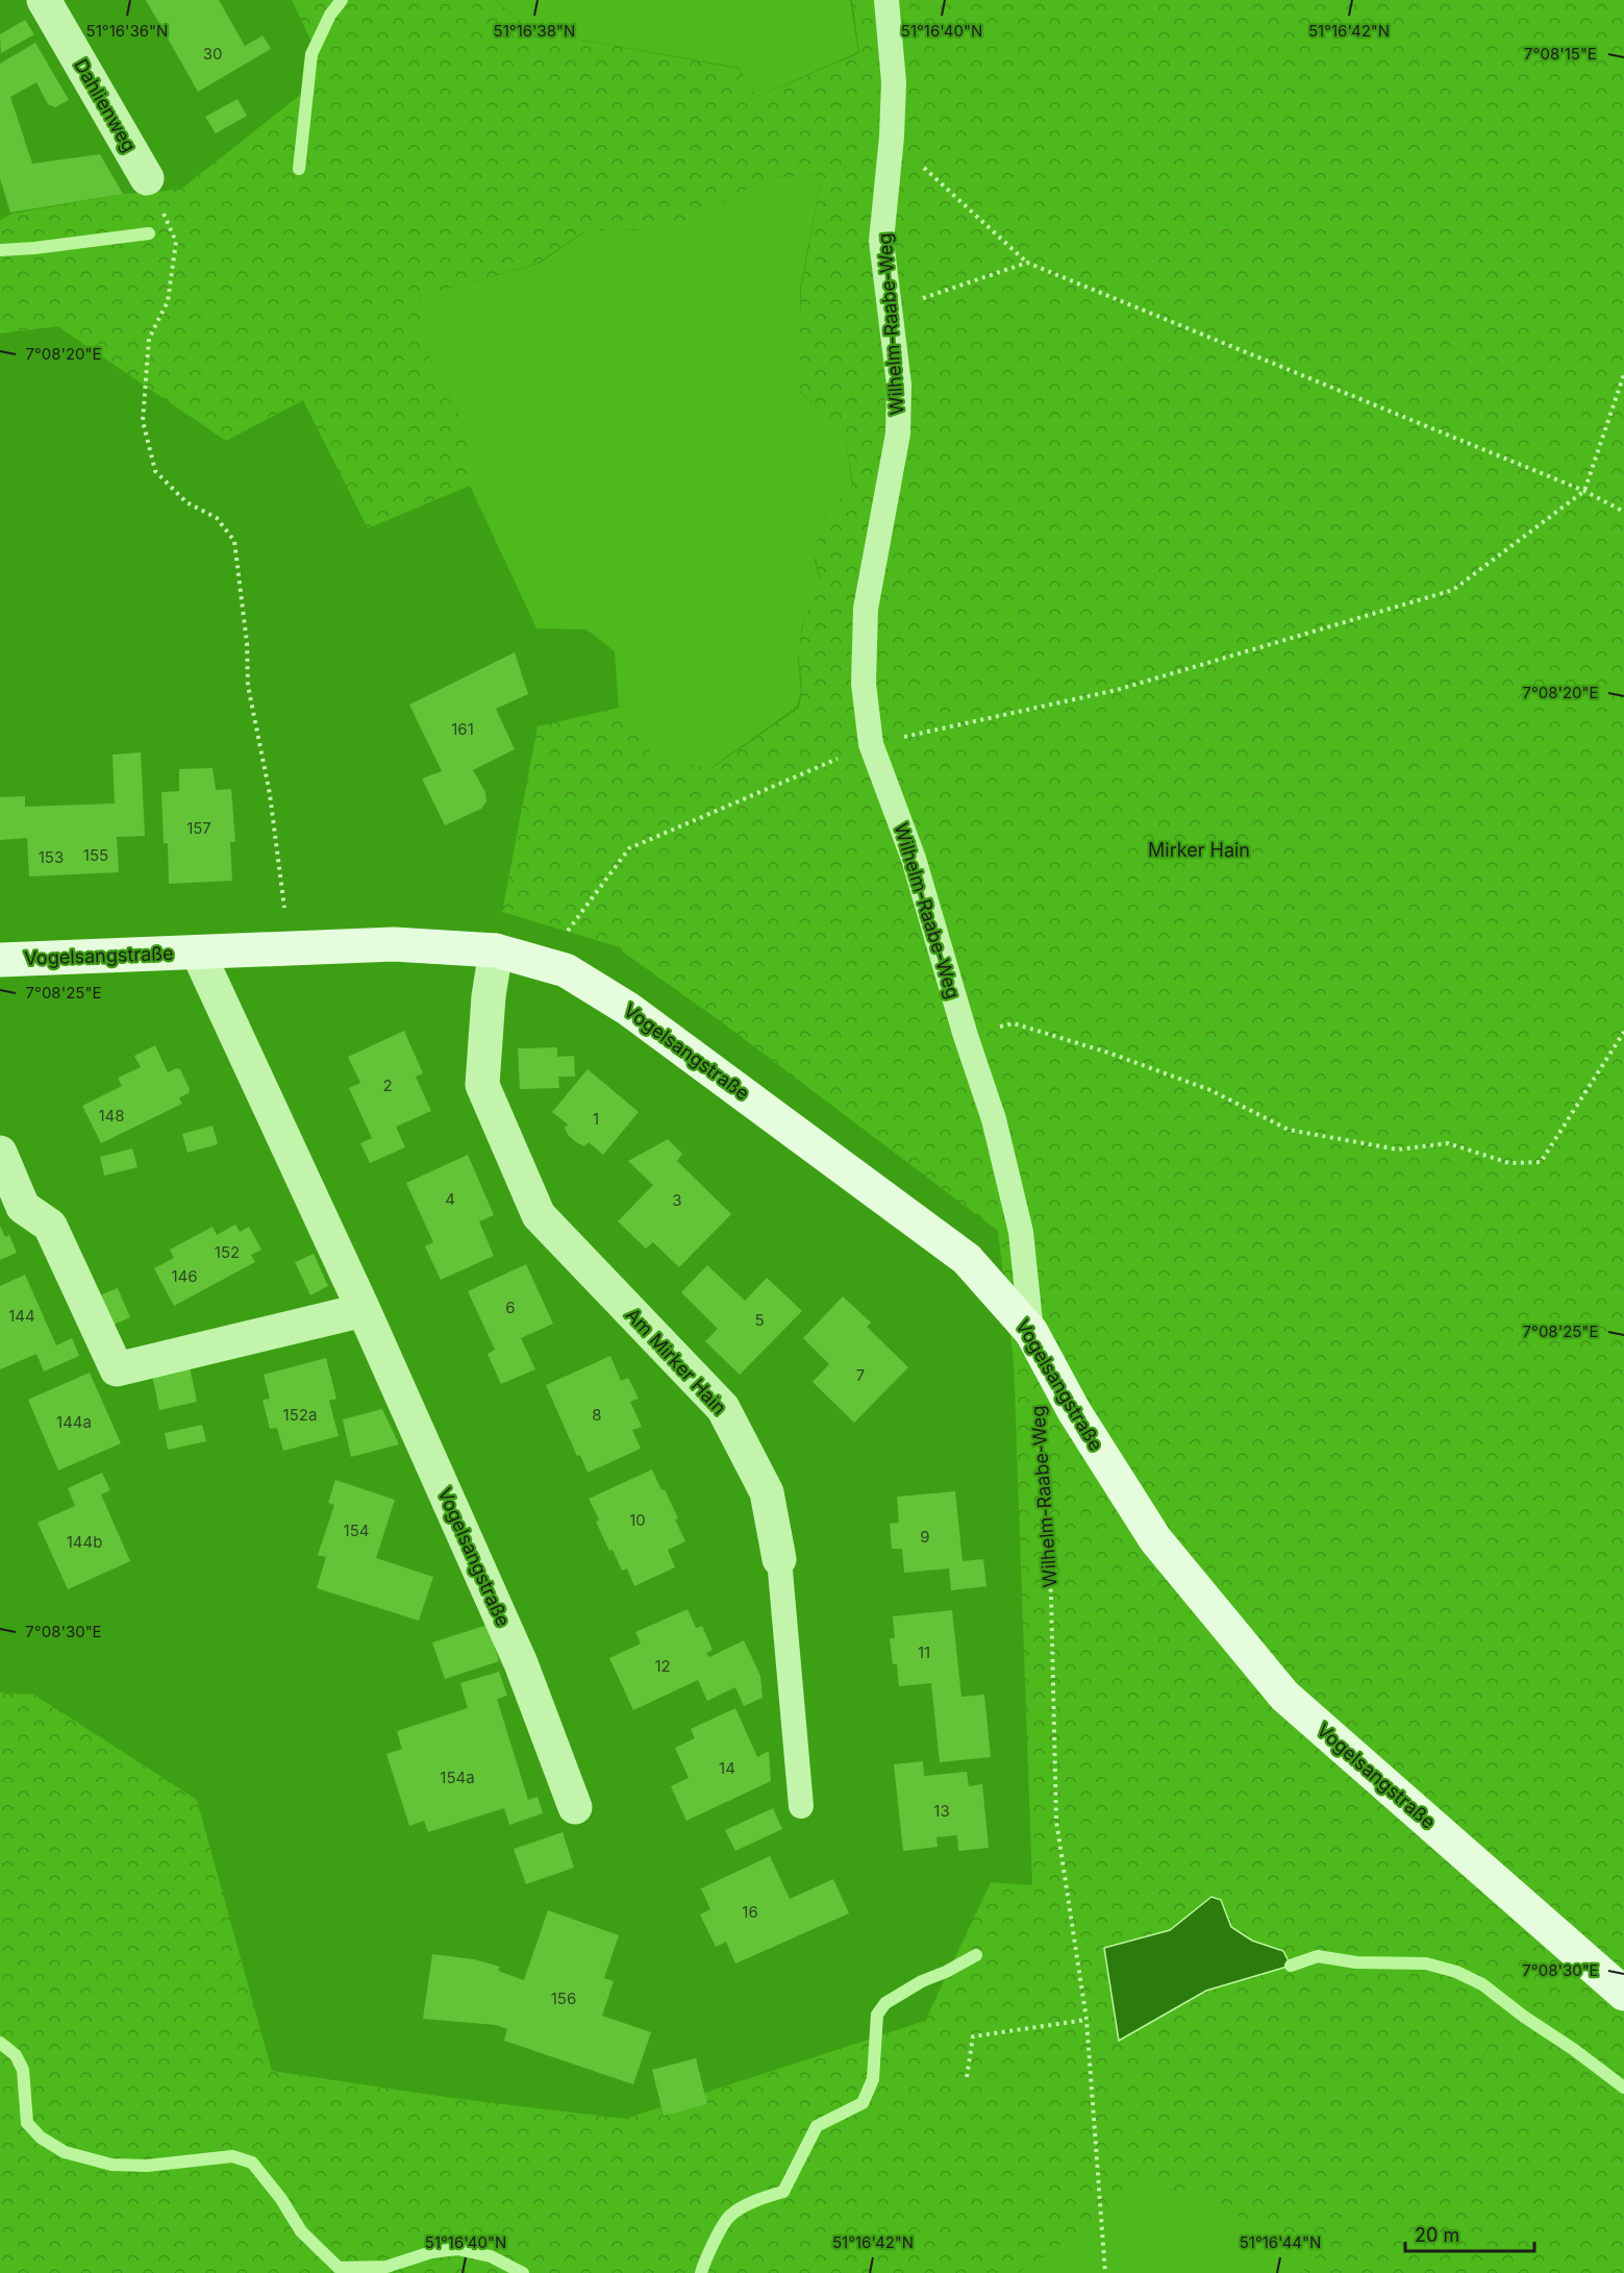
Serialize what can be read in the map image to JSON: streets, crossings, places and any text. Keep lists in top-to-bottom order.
{
  "streets": {
    "street": ["Dahlienweg", "Vogelsangstraße", "Am Mirker Hain"],
    "lane": ["Wilhelm-Raabe-Weg"]
  },
  "crossings": [
    ["Wilhelm-Raabe-Weg", "Vogelsangstraße"],
    ["Vogelsangstraße", "Am Mirker Hain"]
  ],
  "parks": ["Mirker Hain"],
  "house_numbers": [
    "30",
    "161",
    "157",
    "155",
    "153",
    "2",
    "148",
    "1",
    "4",
    "3",
    "152",
    "146",
    "6",
    "144",
    "5",
    "7",
    "152a",
    "8",
    "144a",
    "10",
    "154",
    "9",
    "144b",
    "11",
    "12",
    "14",
    "154a",
    "13",
    "16",
    "156"
  ],
  "scale_bar": "20 m",
  "coordinates": [
    "51°16'36\"N",
    "51°16'38\"N",
    "51°16'40\"N",
    "51°16'42\"N",
    "7°08'15\"E",
    "7°08'20\"E",
    "7°08'25\"E",
    "7°08'30\"E",
    "51°16'44\"N"
  ]
}
